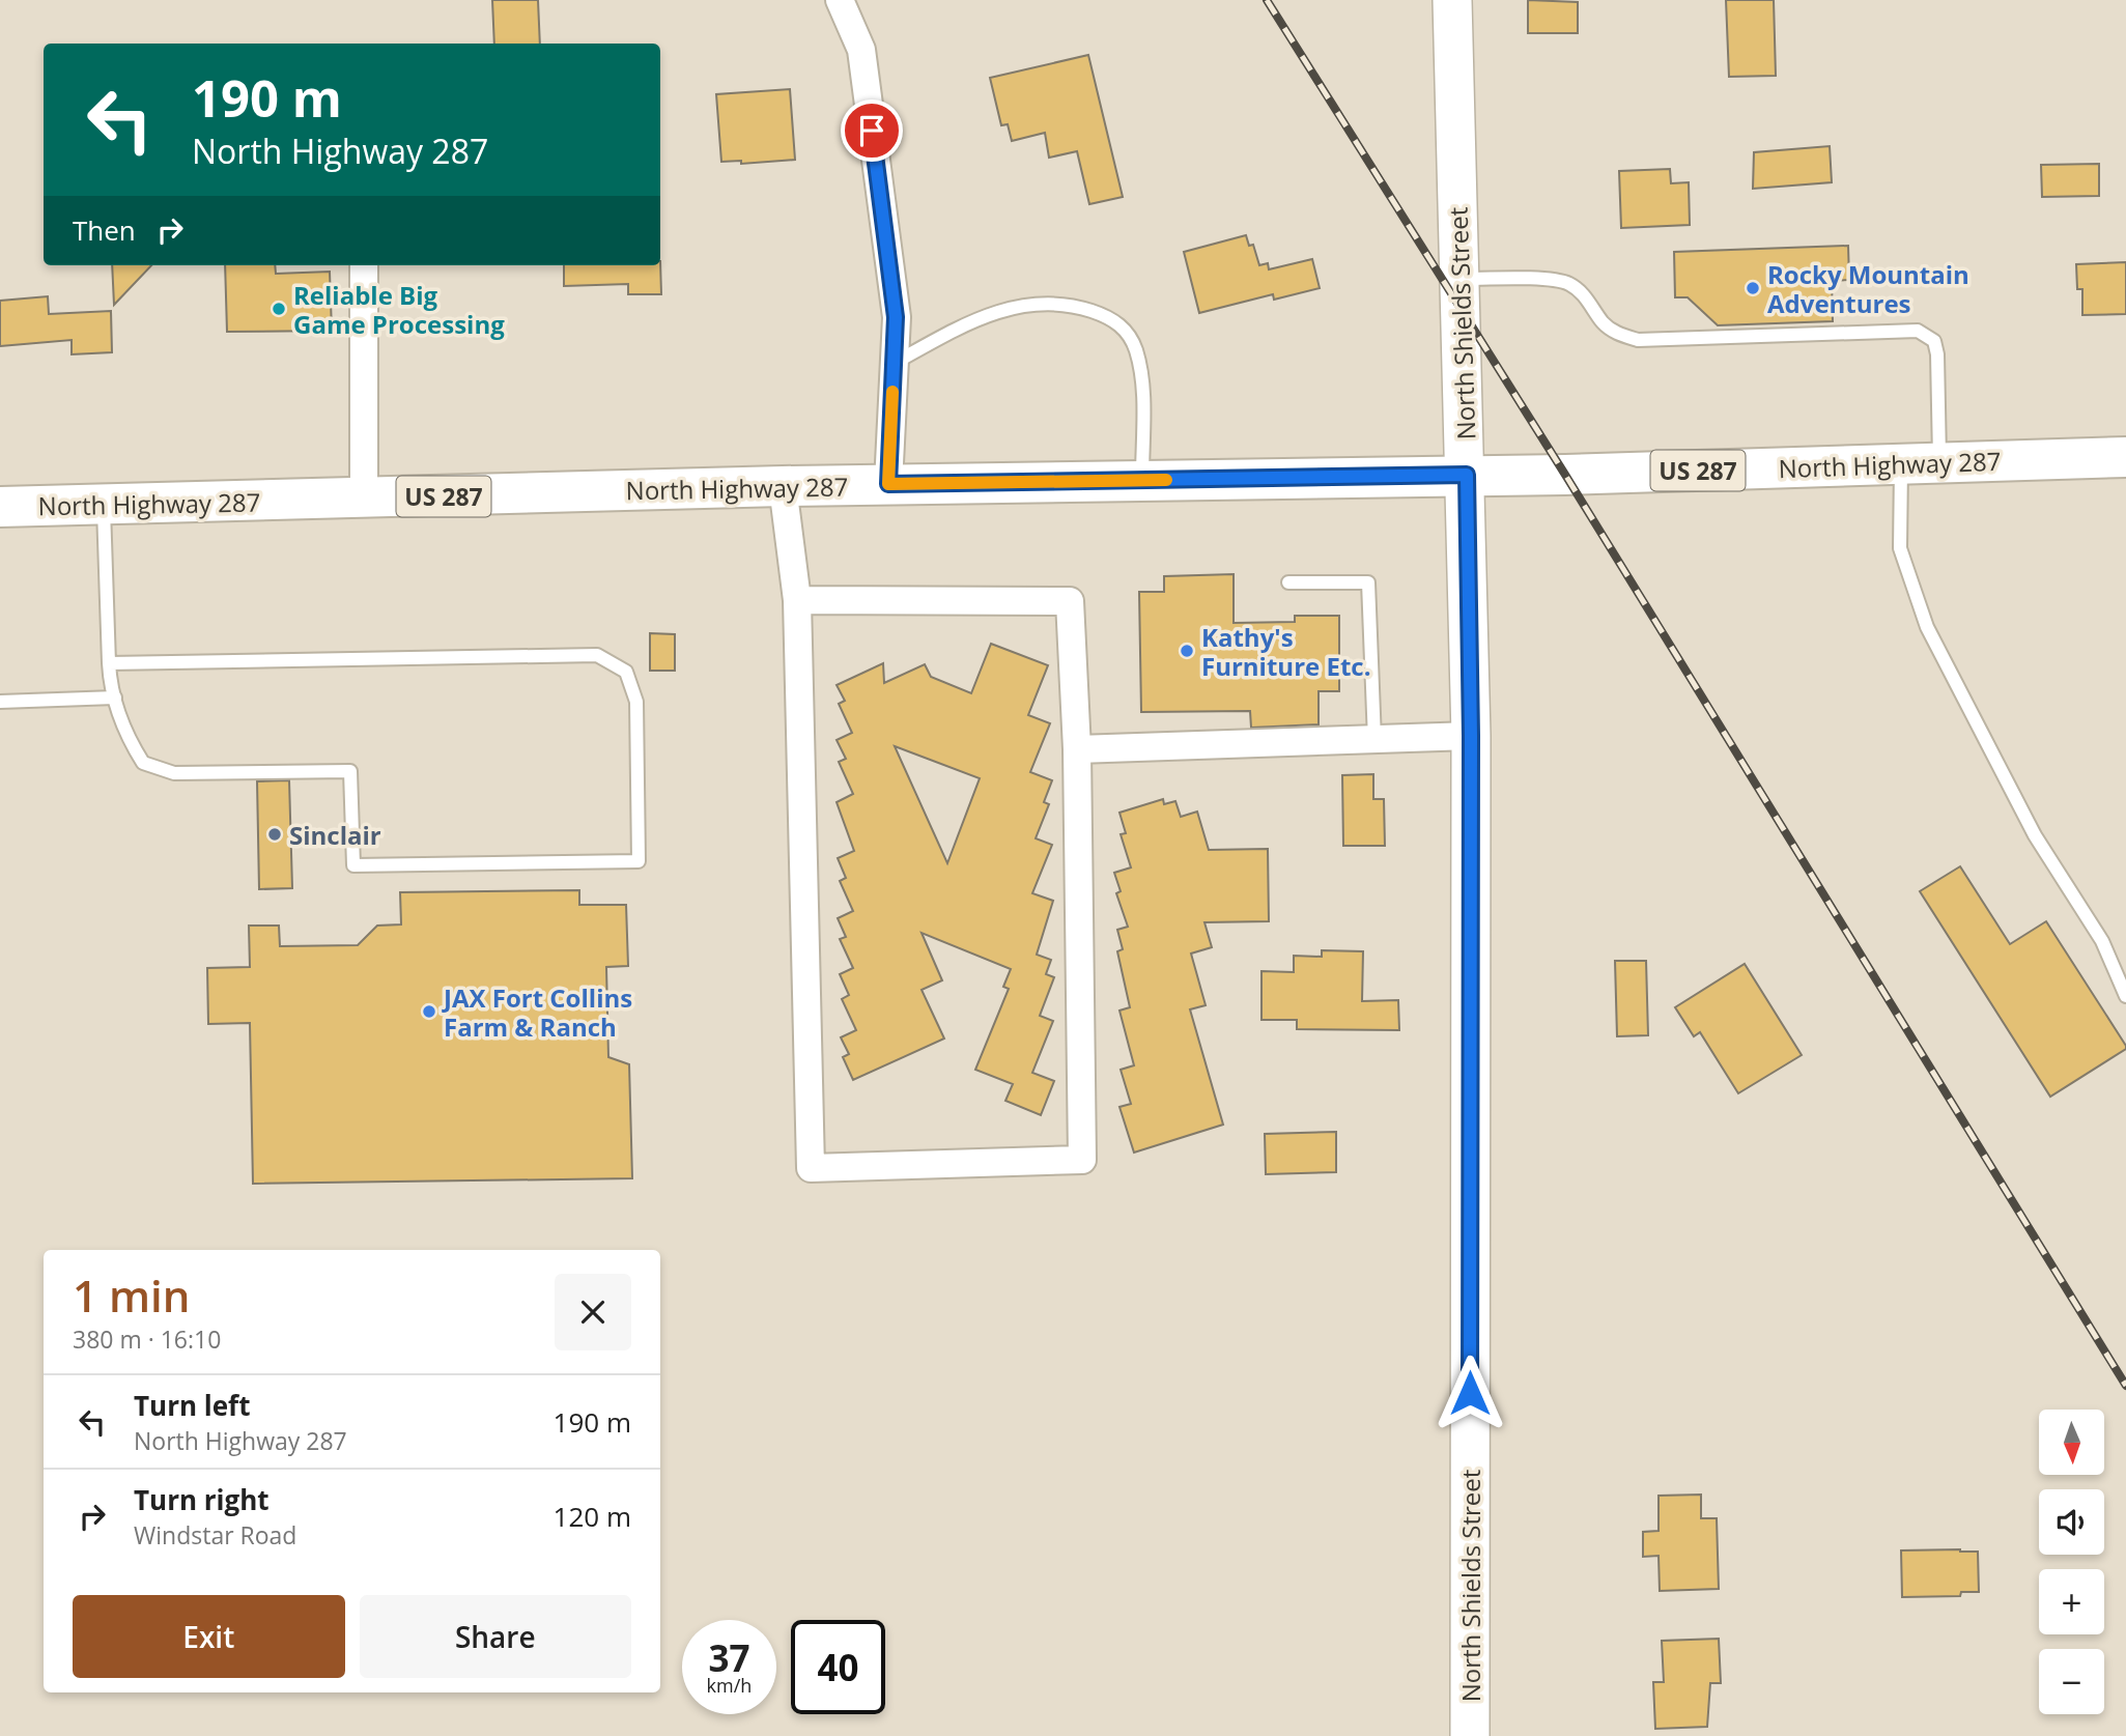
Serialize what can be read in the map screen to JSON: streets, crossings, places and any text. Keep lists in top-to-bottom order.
{
  "streets": {
    "highway": ["North Highway 287", "US 287"],
    "street": ["North Shields Street"]
  },
  "crossings": [
    ["North Shields Street", "North Highway 287"]
  ],
  "places": [
    "Rocky Mountain Adventures",
    "Reliable Big Game Processing",
    "Kathy's Furniture Etc.",
    "Sinclair",
    "JAX Fort Collins Farm & Ranch"
  ],
  "north": "bottom",
  "page": {
    "turn": ["190 m", "North Highway 287"],
    "then": "Then",
    "heading": ["1 min", "380 m · 16:10"],
    "list": [
      {
        "name": "Turn left",
        "note": "North Highway 287",
        "value": "190 m"
      },
      {
        "name": "Turn right",
        "note": "Windstar Road",
        "value": "120 m"
      }
    ],
    "map_buttons": ["+", "−"],
    "buttons": ["Exit", "Share"],
    "speed": "37 km/h",
    "limit": "40"
  }
}
